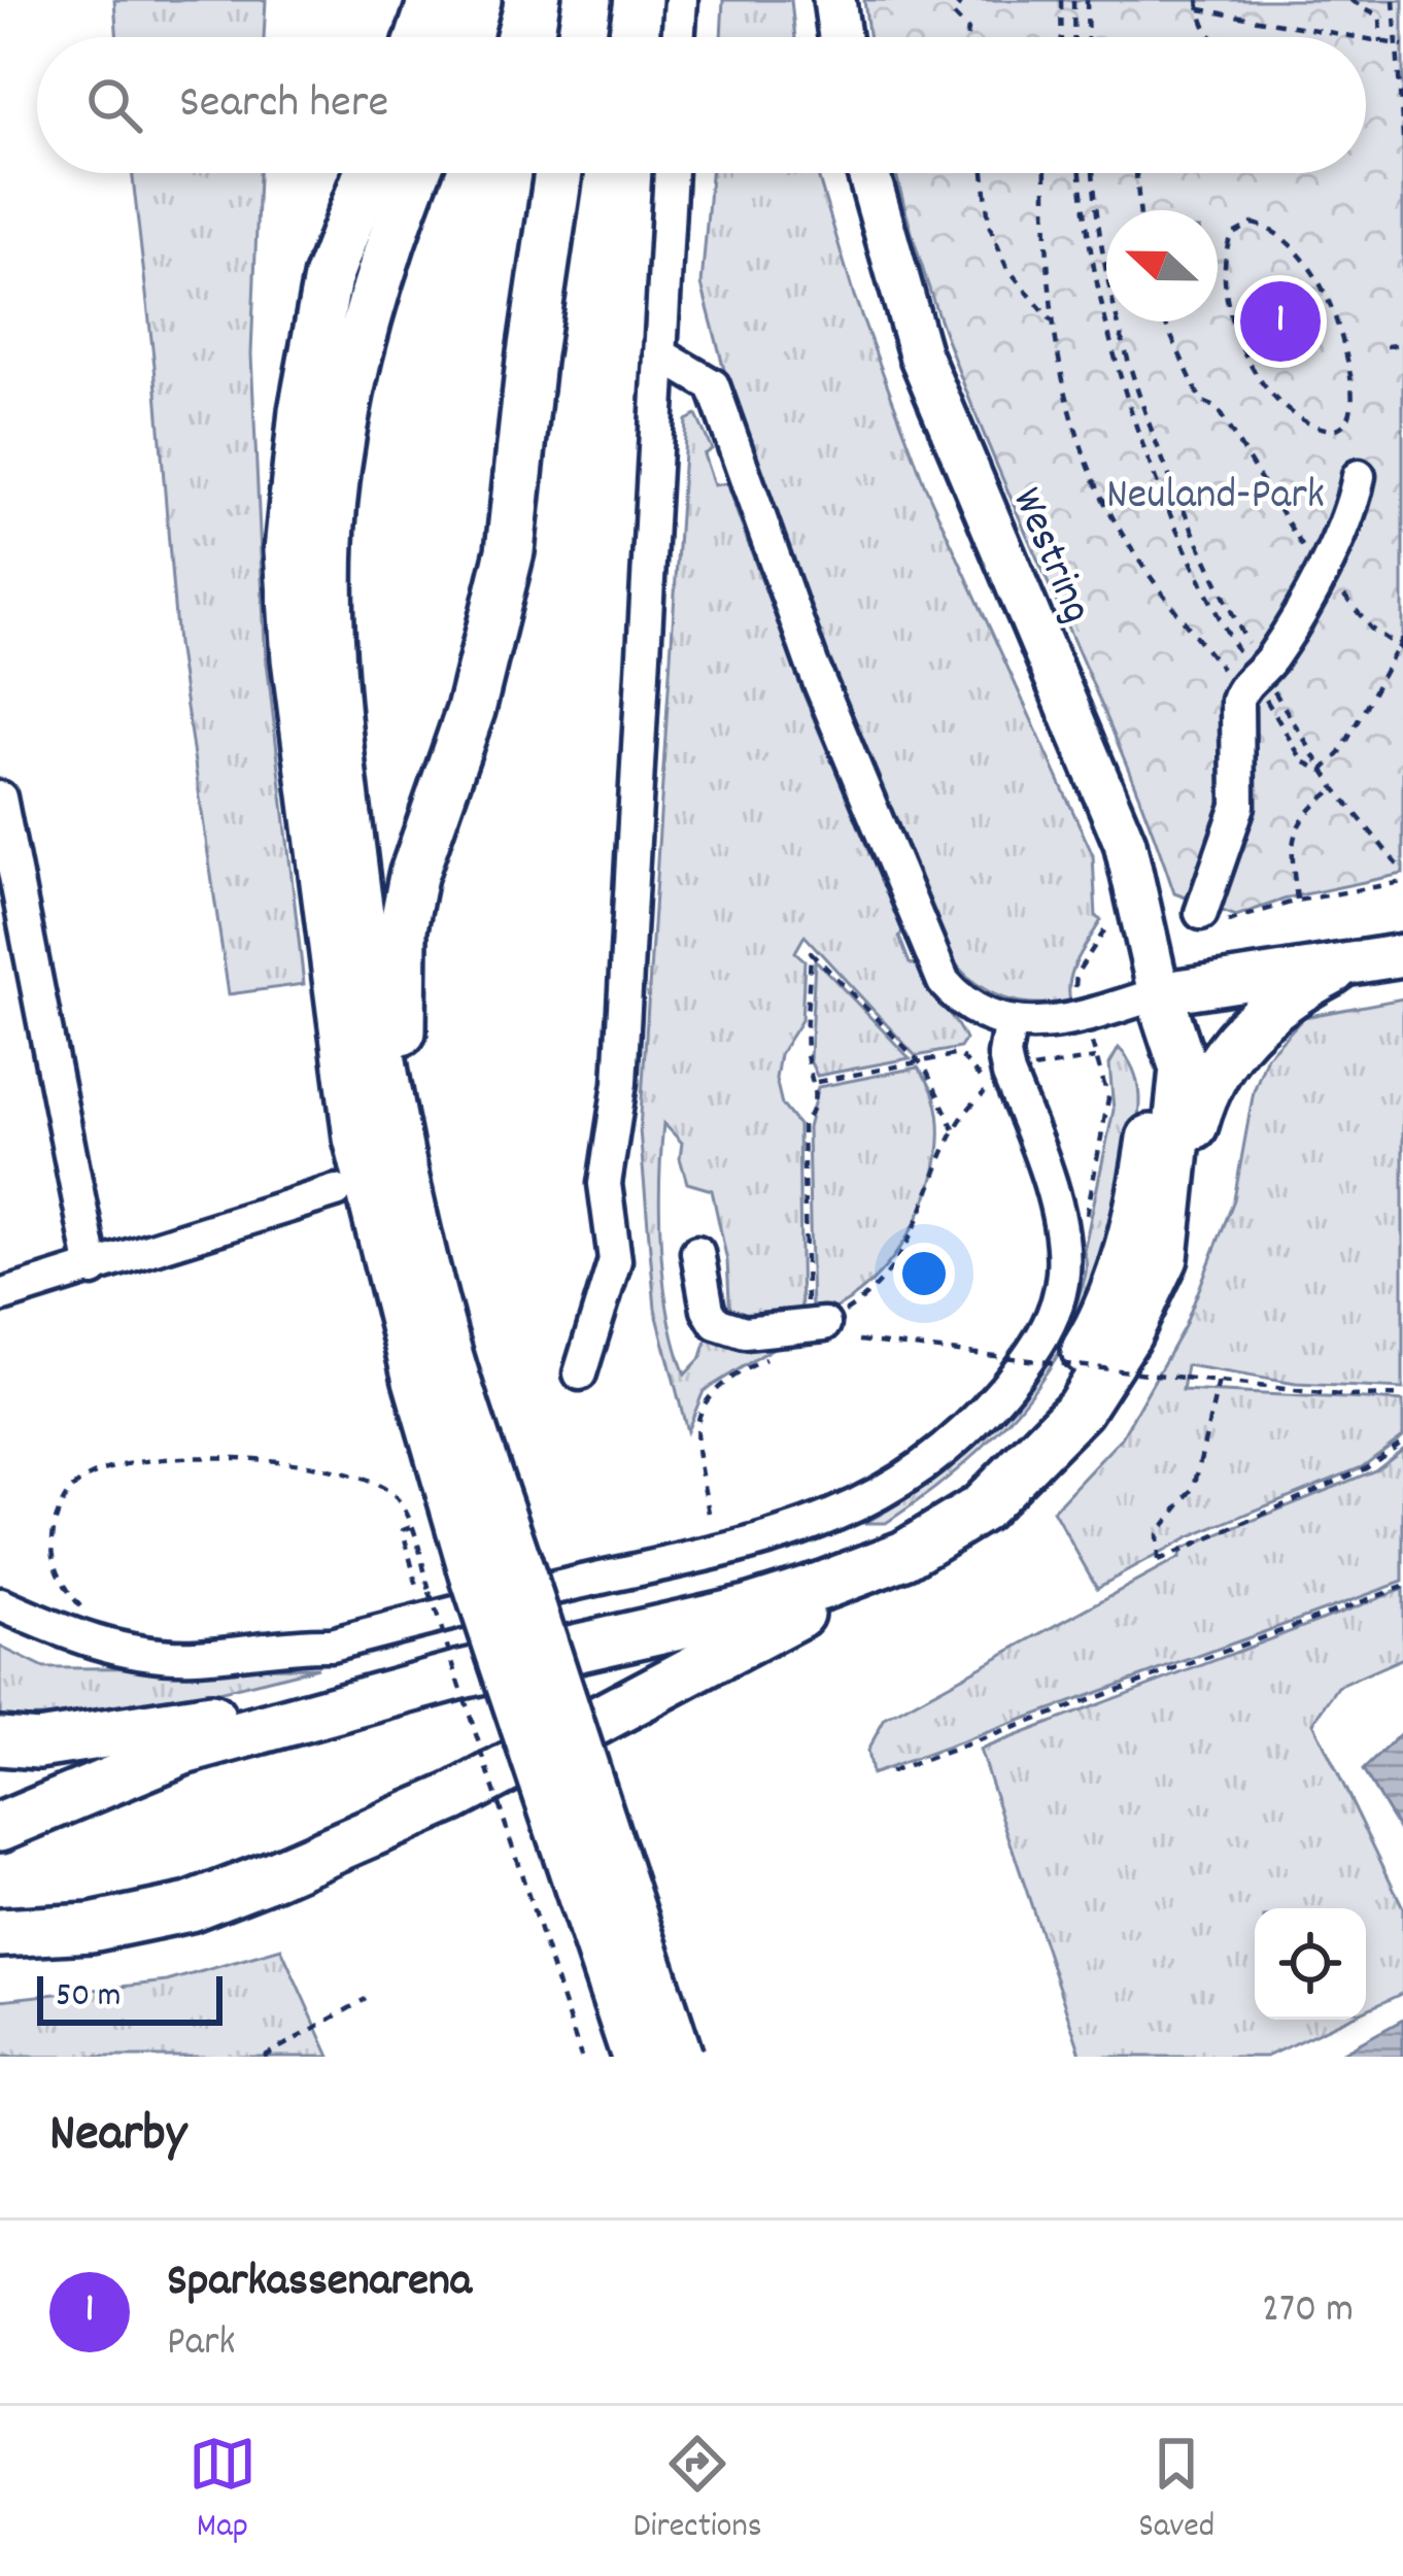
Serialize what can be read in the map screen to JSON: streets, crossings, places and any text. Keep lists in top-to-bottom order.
{
  "streets": {
    "main road": ["Westring"]
  },
  "parks": ["Neuland-Park"],
  "scale_bar": "50 m",
  "north": "left",
  "page": {
    "search": "Search here",
    "pins": "1",
    "scale": "50 m",
    "heading": "Nearby",
    "list": [
      {
        "mark": "1",
        "name": "Sparkassenarena",
        "note": "Park",
        "value": "270 m"
      }
    ],
    "nav": ["Map", "Directions", "Saved"]
  }
}
